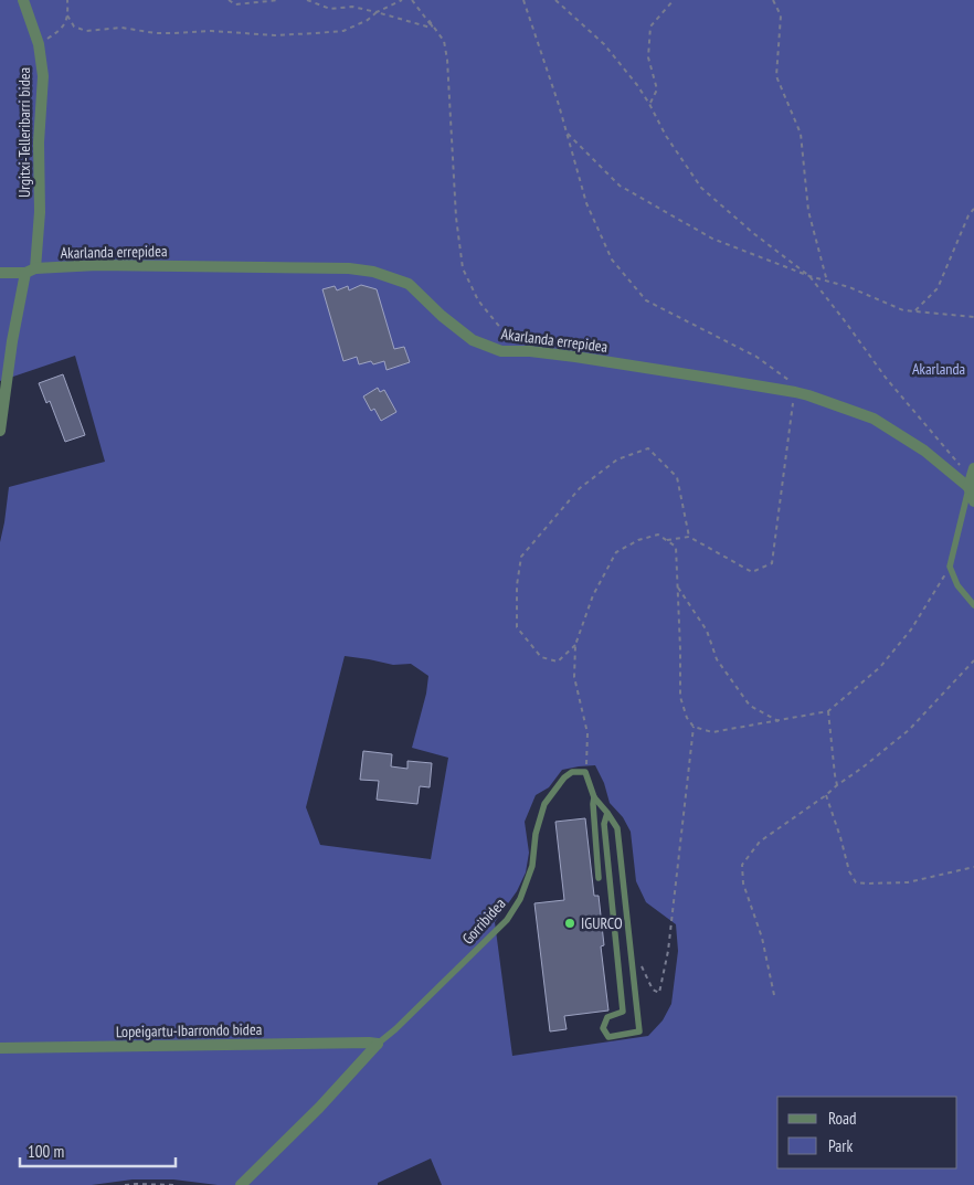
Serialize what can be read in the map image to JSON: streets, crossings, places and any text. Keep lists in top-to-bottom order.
{
  "streets": {
    "street": ["Urgitxi-Telleribarri bidea", "Akarlanda errepidea", "Lopeigartu-Ibarrondo bidea"],
    "lane": ["Gorribidea"]
  },
  "crossings": [
    ["Urgitxi-Telleribarri bidea", "Akarlanda errepidea"],
    ["Gorribidea", "Lopeigartu-Ibarrondo bidea"]
  ],
  "parks": ["Akarlanda"],
  "places": ["IGURCO"],
  "legend": ["Road", "Park"],
  "scale_bar": "100 m"
}
